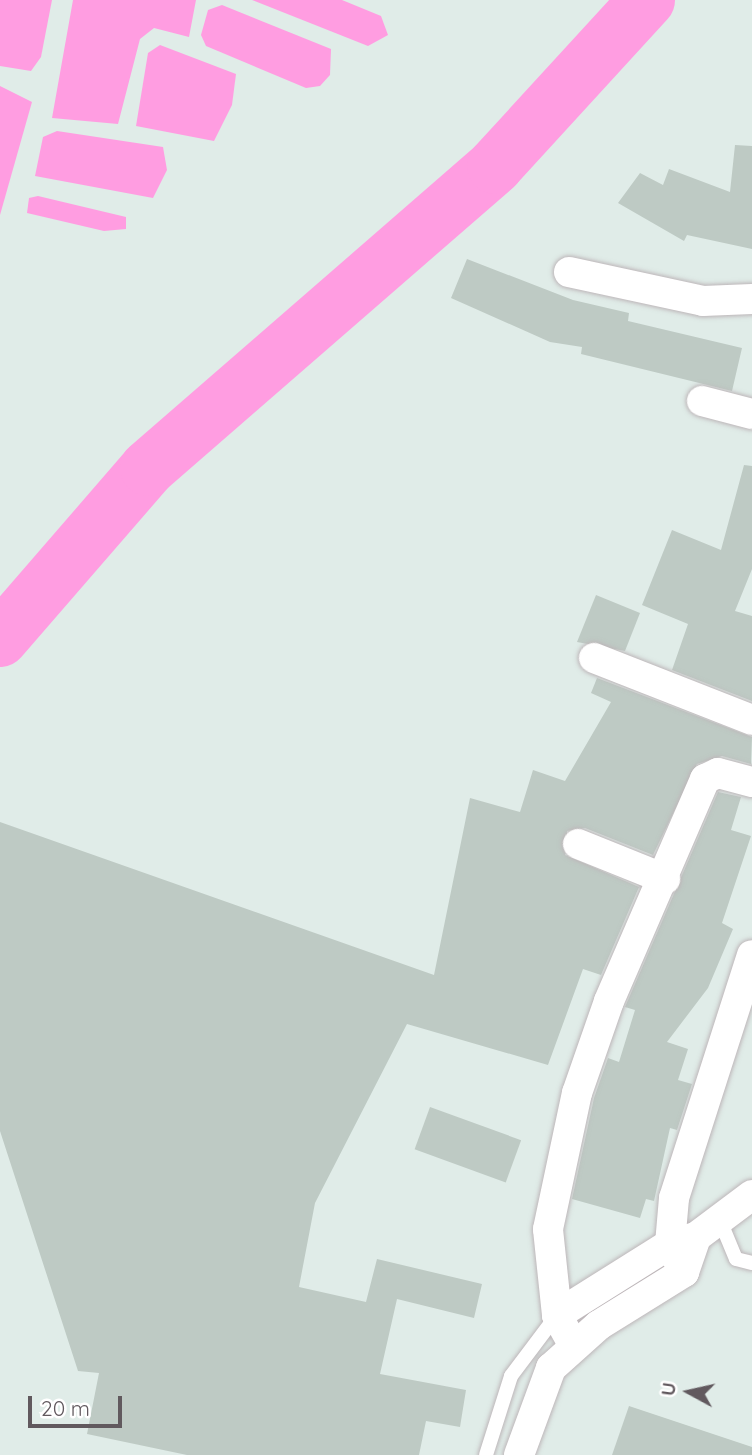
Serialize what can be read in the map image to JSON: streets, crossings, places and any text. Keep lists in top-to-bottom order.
{
  "scale_bar": "20 m",
  "north": "left"
}
